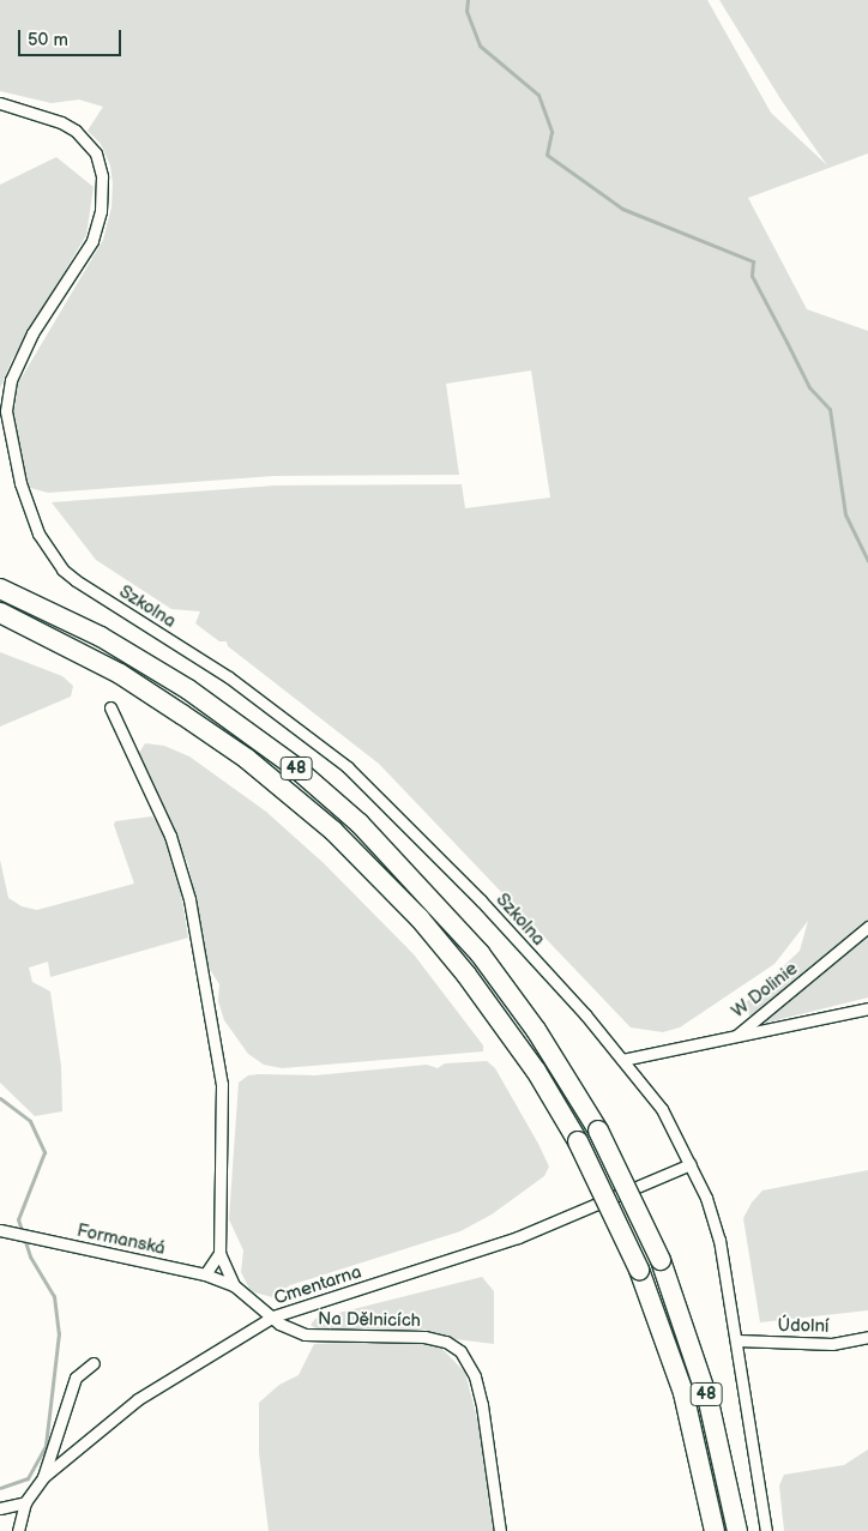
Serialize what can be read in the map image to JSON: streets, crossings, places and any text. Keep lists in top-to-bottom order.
{
  "streets": {
    "highway": ["48"],
    "street": [
      "Szkolna",
      "W Dolinie",
      "Formanská",
      "Cmentarna",
      "Na Dělnicích",
      "Údolní"
    ]
  },
  "crossings": [
    ["Szkolna", "Cmentarna"],
    ["Szkolna", "Údolní"],
    ["Cmentarna", "Na Dělnicích"]
  ],
  "scale_bar": "50 m"
}
